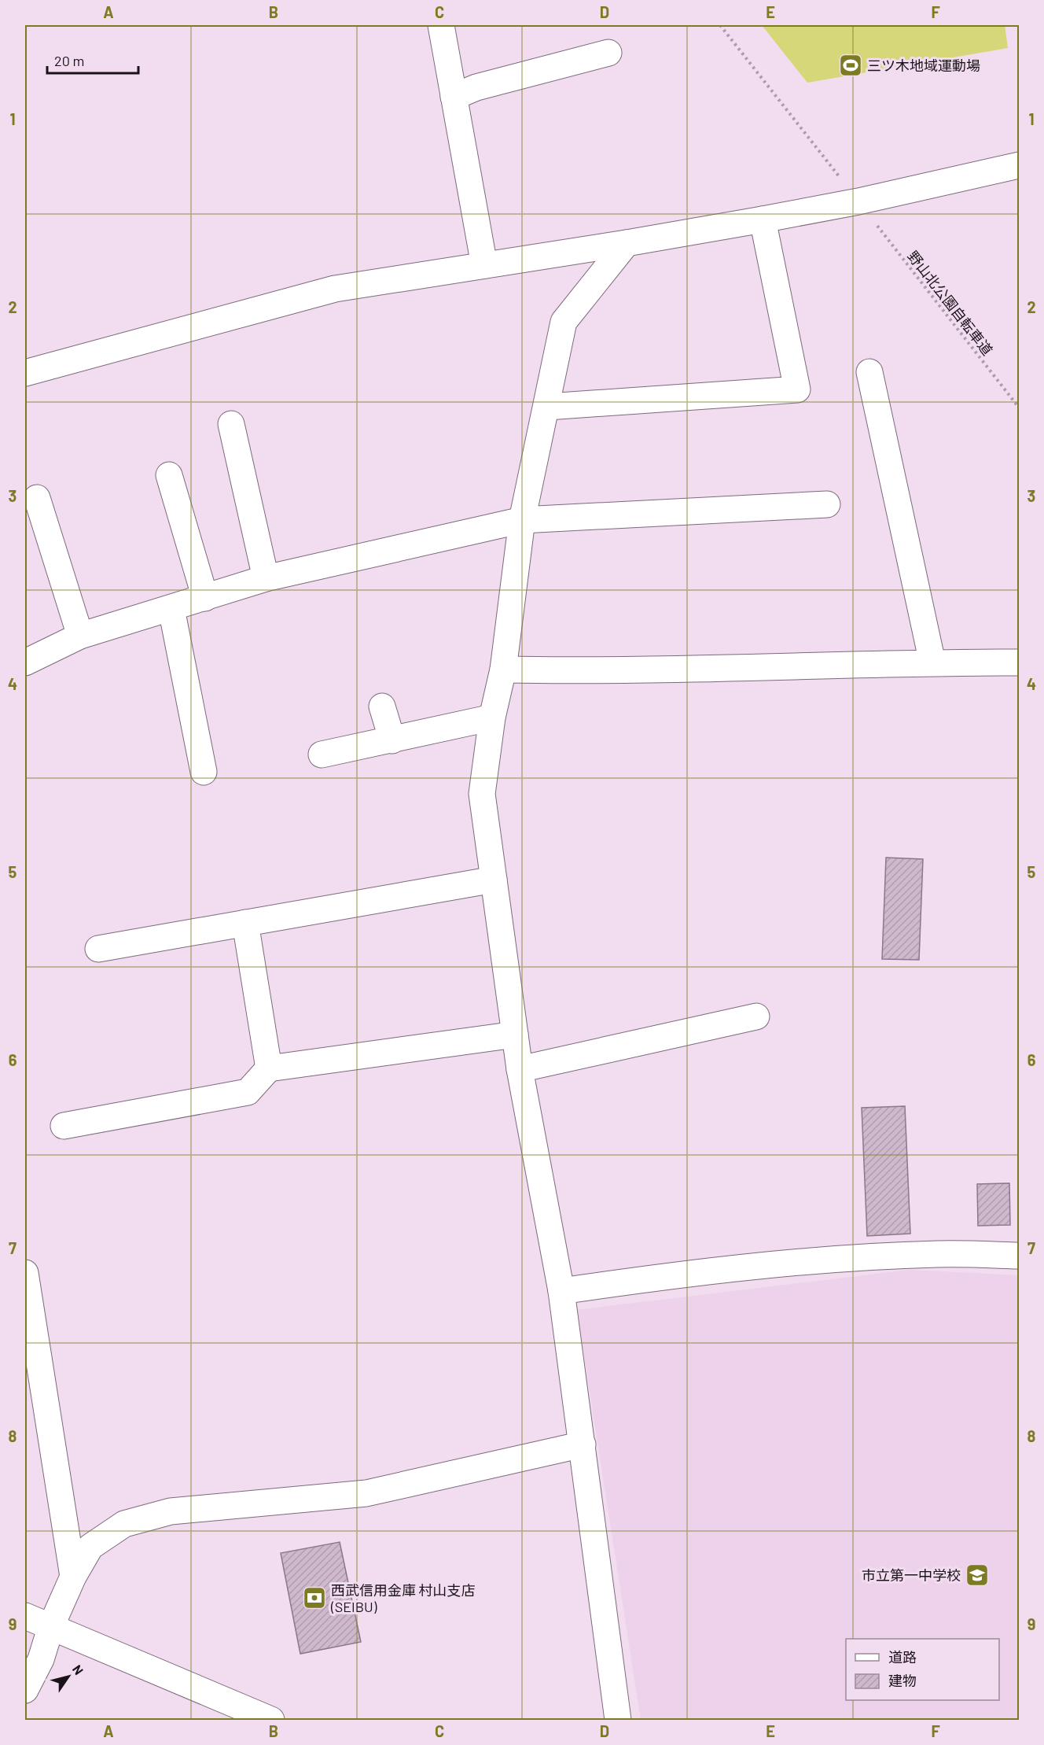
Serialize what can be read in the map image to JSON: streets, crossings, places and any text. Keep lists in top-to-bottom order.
{
  "streets": {
    "path": ["野山北公園自転車道"]
  },
  "places": {
    "sports": ["三ツ木地域運動場"],
    "school or university": ["市立第一中学校"],
    "bank": ["西武信用金庫 村山支店 (SEIBU)"]
  },
  "legend": ["道路", "建物"],
  "scale_bar": "20 m",
  "north": "top right",
  "grid": {
    "columns": [
      "A",
      "B",
      "C",
      "D",
      "E",
      "F"
    ],
    "rows": [
      "1",
      "2",
      "3",
      "4",
      "5",
      "6",
      "7",
      "8",
      "9"
    ]
  }
}
